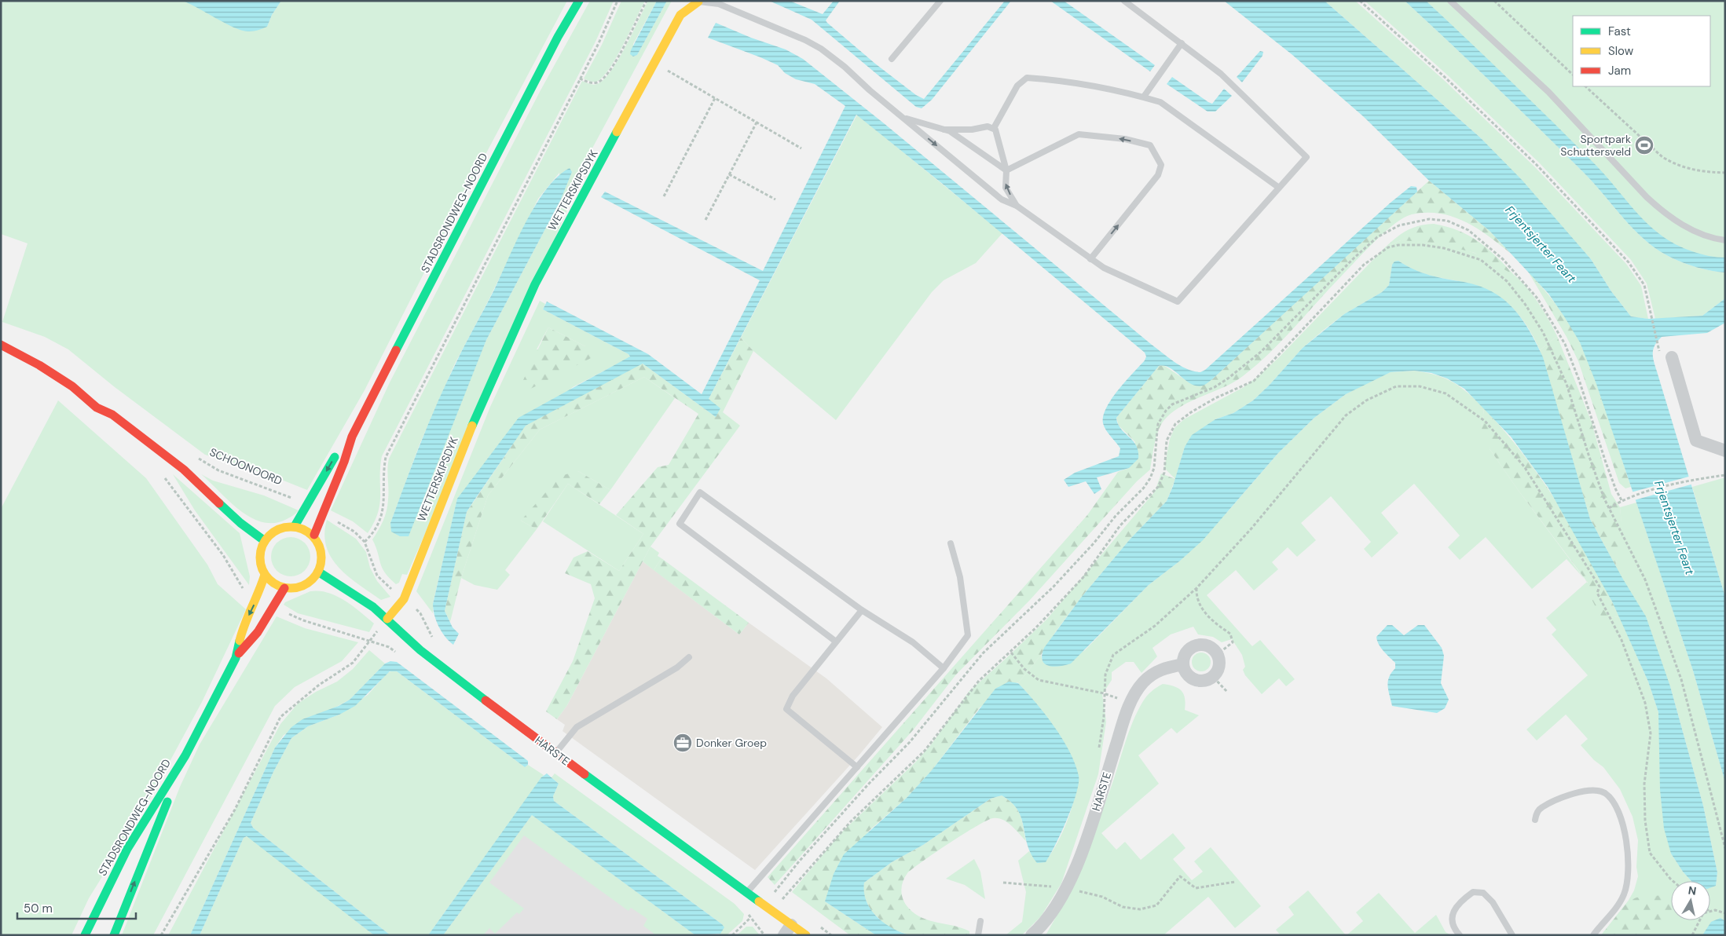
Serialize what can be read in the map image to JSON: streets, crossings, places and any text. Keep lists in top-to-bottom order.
{
  "streets": {
    "street": ["WETTERSKIPSDYK", "STADSRONDWEG-NOORD", "HARSTE"],
    "path": ["SCHOONOORD"]
  },
  "crossings": [
    ["WETTERSKIPSDYK", "HARSTE"],
    ["STADSRONDWEG-NOORD", "SCHOONOORD"],
    ["STADSRONDWEG-NOORD", "HARSTE"]
  ],
  "water": ["Frjentsjerter Feart"],
  "places": {
    "sports": ["Sportpark Schuttersveld"],
    "office": ["Donker Groep"]
  },
  "legend": ["Fast", "Slow", "Jam"],
  "scale_bar": "50 m",
  "north": "top"
}
